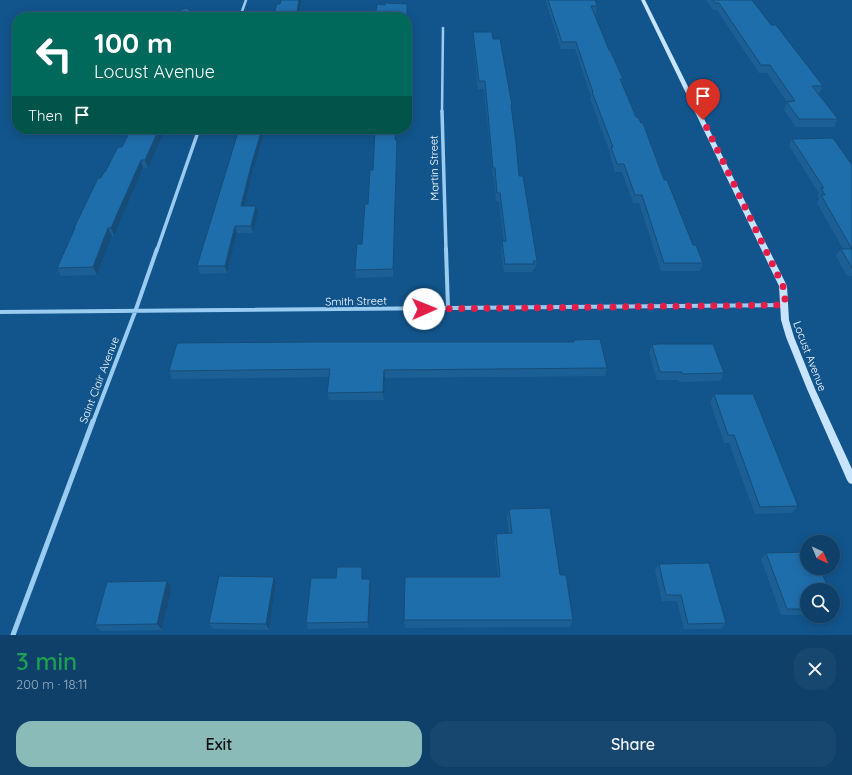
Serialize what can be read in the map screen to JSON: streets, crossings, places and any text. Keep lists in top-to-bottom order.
{
  "streets": {
    "street": [
      "Martin Street",
      "Smith Street",
      "Locust Avenue",
      "Saint Clair Avenue"
    ]
  },
  "crossings": [
    ["Martin Street", "Smith Street"],
    ["Smith Street", "Locust Avenue"],
    ["Smith Street", "Saint Clair Avenue"]
  ],
  "north": "bottom right",
  "page": {
    "turn": ["100 m", "Locust Avenue"],
    "then": "Then",
    "heading": ["3 min", "200 m · 18:11"],
    "buttons": ["Exit", "Share"]
  }
}
